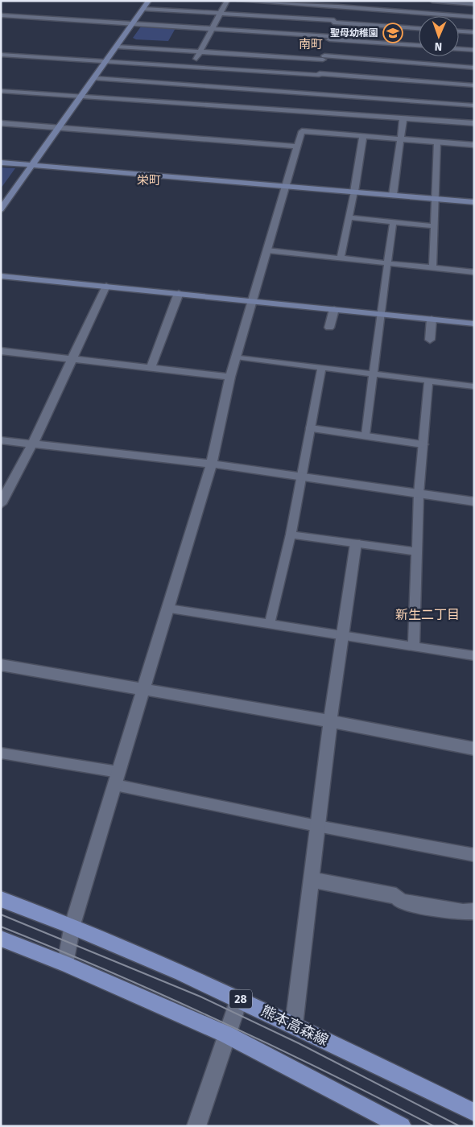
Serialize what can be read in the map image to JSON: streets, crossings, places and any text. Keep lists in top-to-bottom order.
{
  "streets": {
    "main road": ["28", "熊本高森線"]
  },
  "districts": ["南町", "栄町", "新生二丁目"],
  "places": {
    "school or university": ["聖母幼稚園"]
  },
  "north": "bottom"
}
